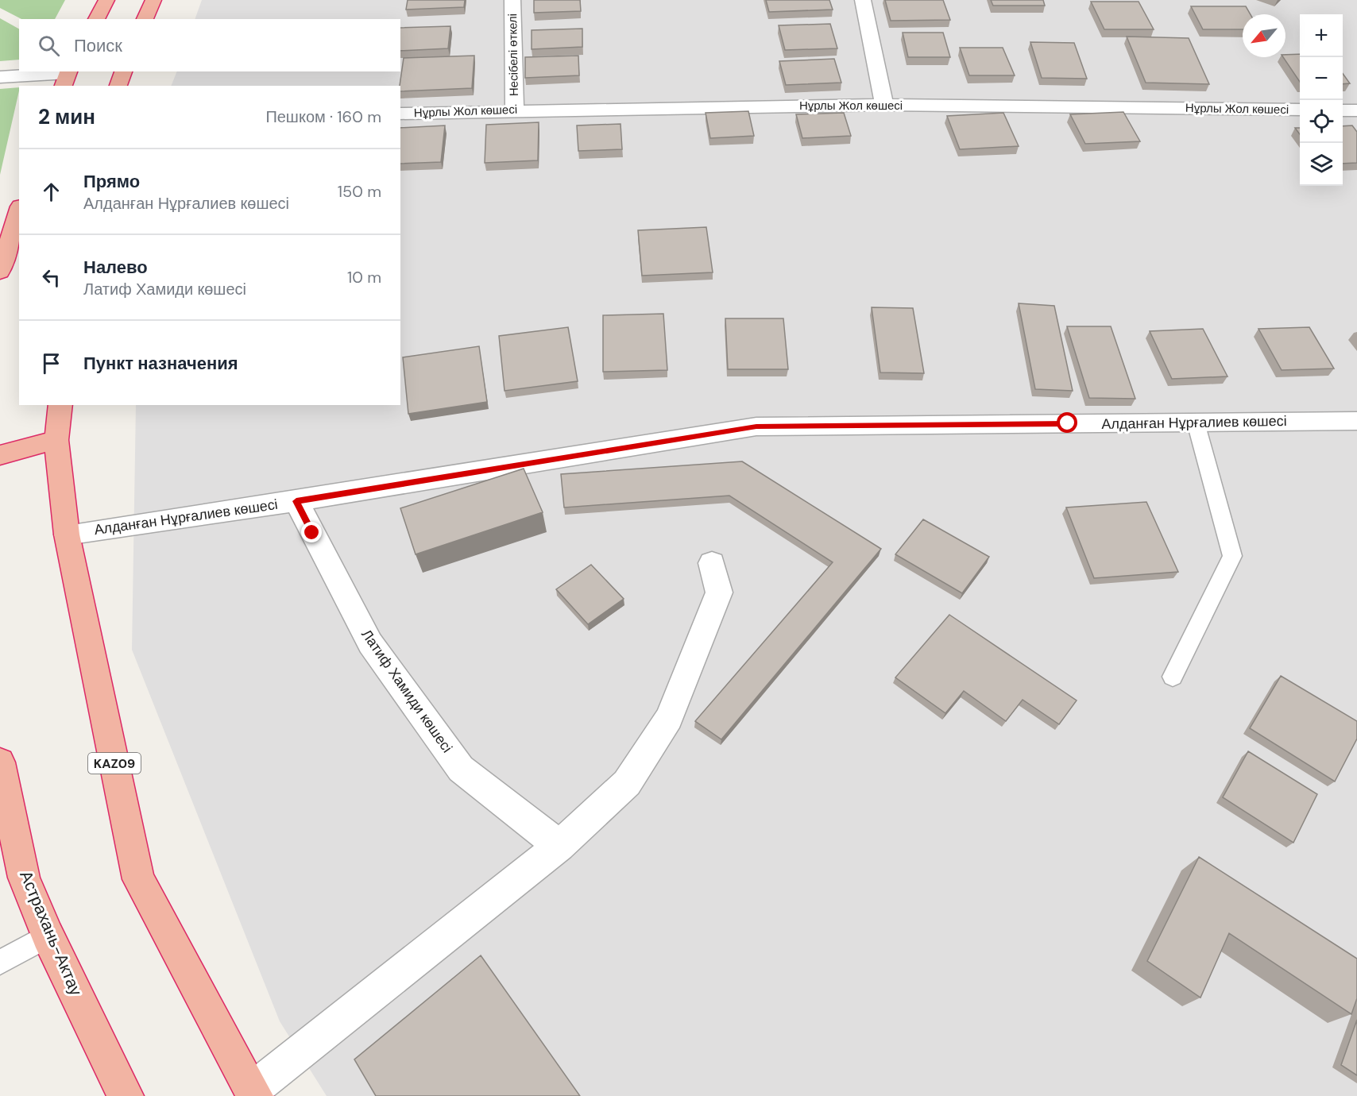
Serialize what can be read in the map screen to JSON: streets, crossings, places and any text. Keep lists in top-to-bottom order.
{
  "streets": {
    "highway": ["KAZ09", "Астрахань-Актау"],
    "street": [
      "Несібелі өткелі",
      "Нұрлы Жол көшесі",
      "Алданған Нұрғалиев көшесі",
      "Латиф Хамиди көшесі"
    ]
  },
  "crossings": [
    ["Несібелі өткелі", "Нұрлы Жол көшесі"],
    ["Алданған Нұрғалиев көшесі", "Латиф Хамиди көшесі"],
    ["Алданған Нұрғалиев көшесі", "KAZ09"]
  ],
  "north": "bottom left",
  "page": {
    "map_buttons": ["+", "−"],
    "search": "Поиск",
    "heading": ["2 мин", "Пешком · 160 m"],
    "list": [
      ["Прямо", "Алданған Нұрғалиев көшесі", "150 m"],
      ["Налево", "Латиф Хамиди көшесі", "10 m"],
      "Пункт назначения"
    ]
  }
}
